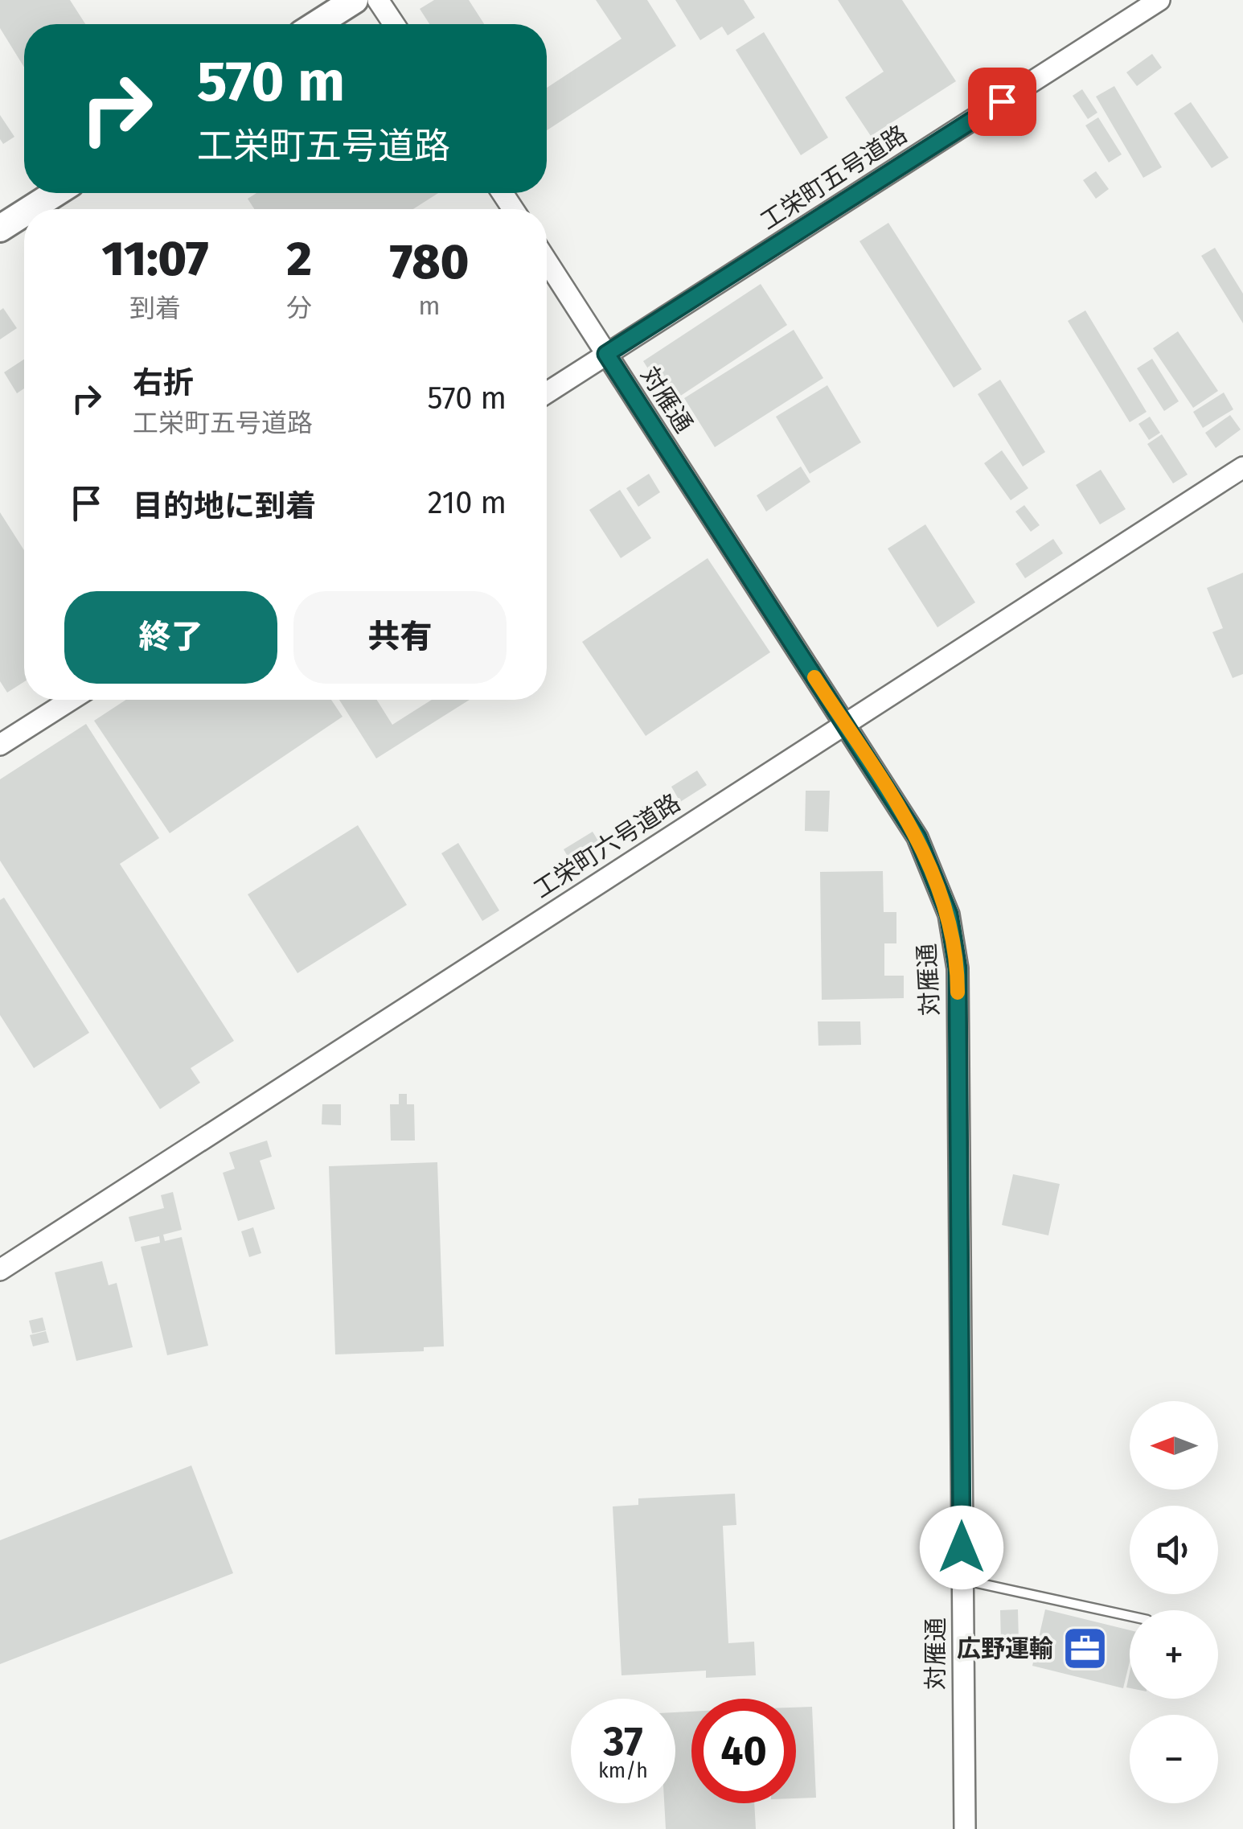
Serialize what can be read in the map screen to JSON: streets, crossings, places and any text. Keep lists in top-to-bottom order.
{
  "streets": {
    "street": ["工栄町五号道路", "対雁通", "工栄町六号道路"]
  },
  "crossings": [
    ["工栄町五号道路", "対雁通"],
    ["対雁通", "工栄町六号道路"]
  ],
  "places": {
    "office": ["広野運輸"]
  },
  "north": "left",
  "page": {
    "turn": ["570 m", "工栄町五号道路"],
    "eta": [
      "11:07",
      "到着",
      "2",
      "分",
      "780",
      "m"
    ],
    "list": [
      {
        "name": "右折",
        "note": "工栄町五号道路",
        "value": "570 m"
      },
      {
        "name": "目的地に到着",
        "value": "210 m"
      }
    ],
    "buttons": ["終了", "共有"],
    "map_buttons": ["+", "−"],
    "speed": "37 km/h",
    "limit": "40"
  }
}
